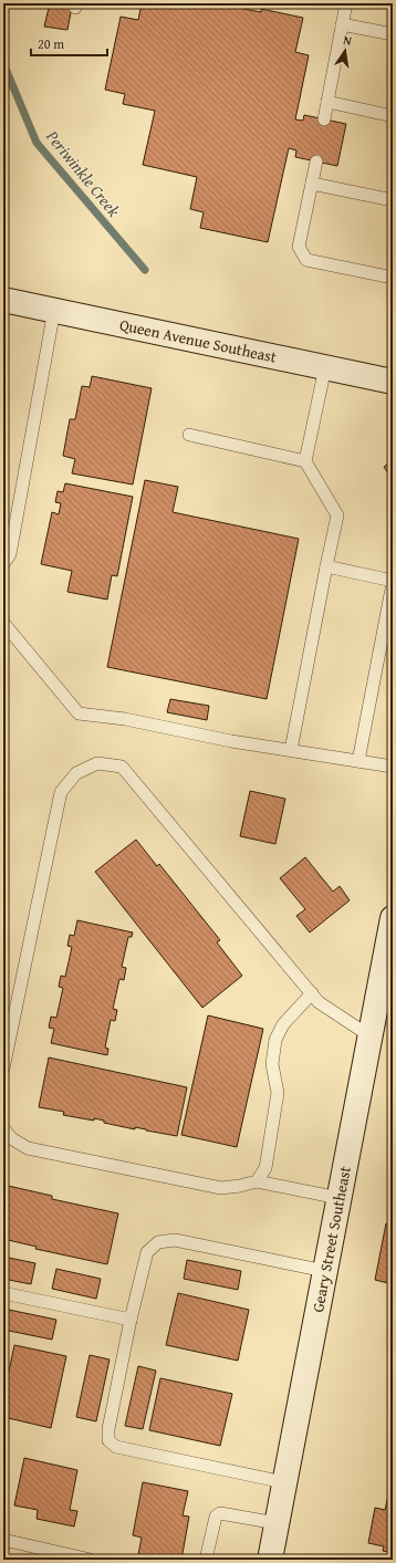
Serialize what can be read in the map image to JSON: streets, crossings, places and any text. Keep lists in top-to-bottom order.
{
  "streets": {
    "main road": ["Queen Avenue Southeast", "Geary Street Southeast"]
  },
  "water": ["Periwinkle Creek"],
  "scale_bar": "20 m",
  "north": "top"
}
